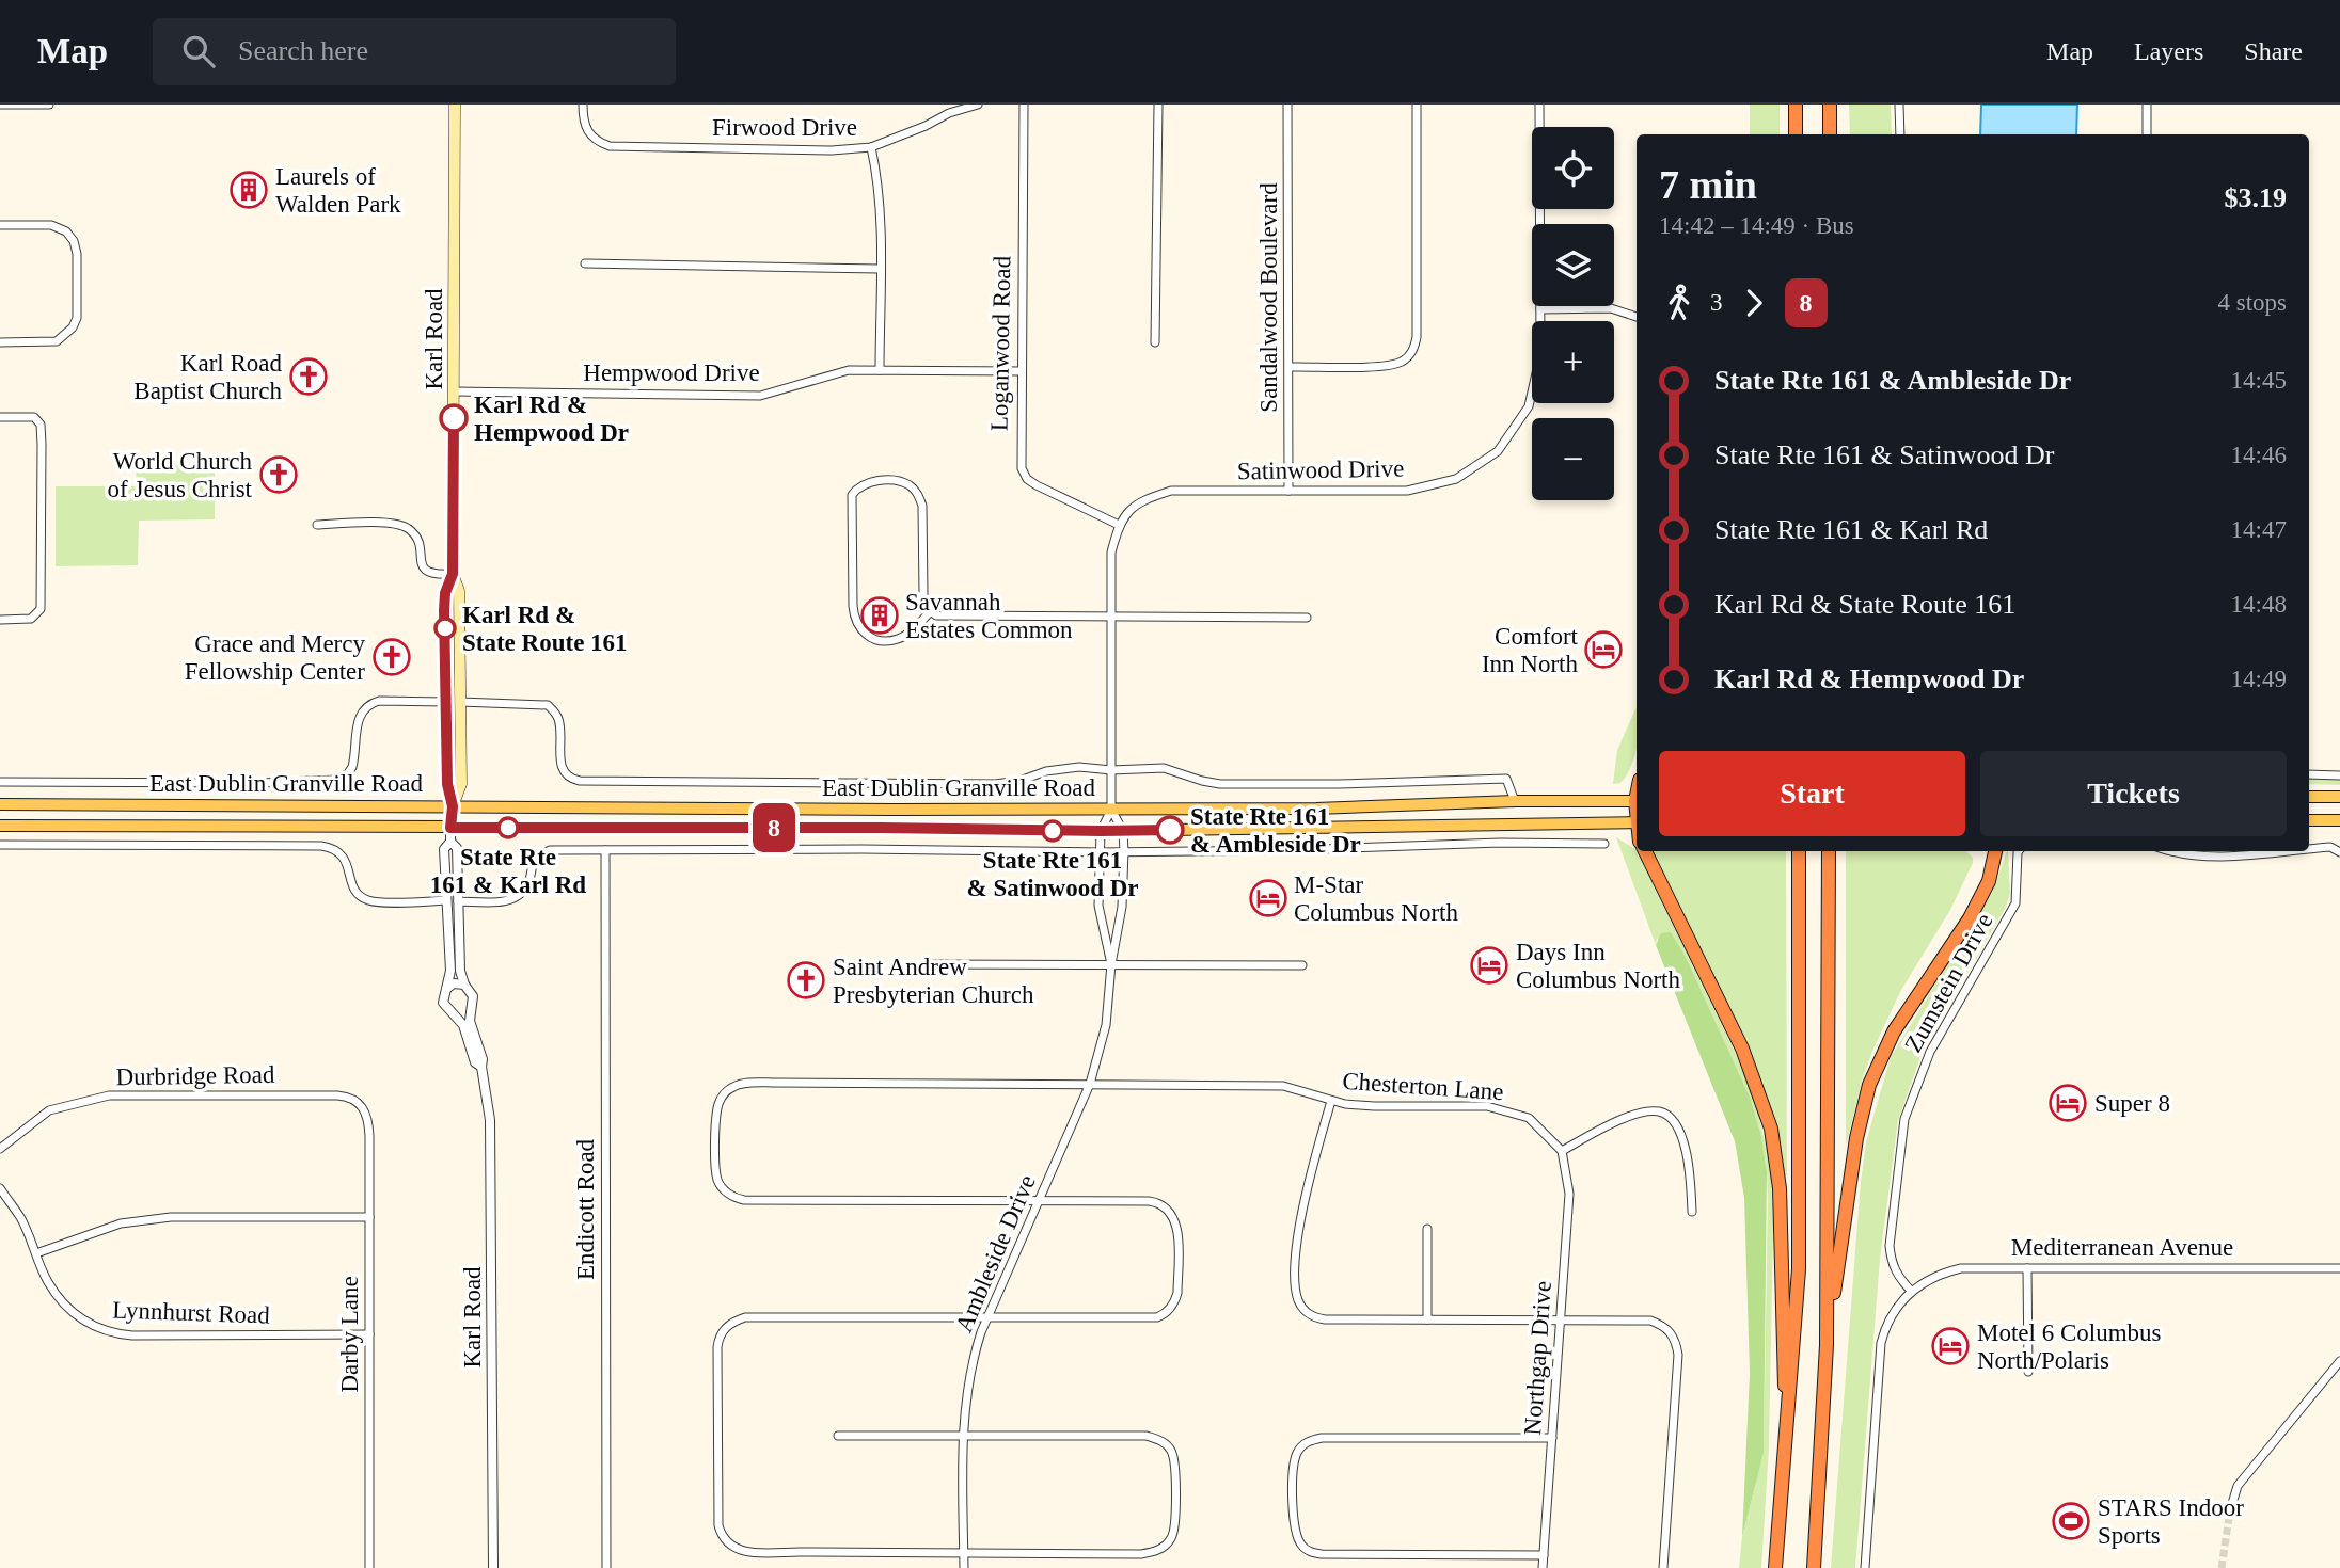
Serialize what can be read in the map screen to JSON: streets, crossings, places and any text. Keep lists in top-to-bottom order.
{
  "streets": {
    "main road": ["Karl Road", "East Dublin Granville Road"],
    "street": [
      "Firwood Drive",
      "Sandalwood Boulevard",
      "Loganwood Road",
      "Hempwood Drive",
      "Satinwood Drive",
      "Zumstein Drive",
      "Durbridge Road",
      "Chesterton Lane",
      "Endicott Road",
      "Mediterranean Avenue",
      "Ambleside Drive",
      "Lynnhurst Road",
      "Darby Lane",
      "Northgap Drive"
    ]
  },
  "crossings": [
    ["Sandalwood Boulevard", "Satinwood Drive"],
    ["Karl Road", "Hempwood Drive"],
    ["Karl Road", "East Dublin Granville Road"],
    ["Loganwood Road", "Hempwood Drive"],
    ["Loganwood Road", "Satinwood Drive"],
    ["East Dublin Granville Road", "Ambleside Drive"],
    ["Zumstein Drive", "Mediterranean Avenue"],
    ["Durbridge Road", "Darby Lane"],
    ["Chesterton Lane", "Ambleside Drive"],
    ["Chesterton Lane", "Northgap Drive"],
    ["Lynnhurst Road", "Darby Lane"]
  ],
  "places": {
    "building": ["Laurels of Walden Park", "Savannah Estates Common"],
    "church": [
      "Karl Road Baptist Church",
      "World Church of Jesus Christ",
      "Grace and Mercy Fellowship Center",
      "Saint Andrew Presbyterian Church"
    ],
    "other": [
      "Karl Rd & Hempwood Dr",
      "Karl Rd & State Route 161",
      "State Rte 161 & Karl Rd",
      "State Rte 161 & Ambleside Dr",
      "State Rte 161 & Satinwood Dr"
    ],
    "hotel": [
      "Comfort Inn North",
      "M-Star Columbus North",
      "Days Inn Columbus North",
      "Super 8",
      "Motel 6 Columbus North/Polaris"
    ],
    "sports": ["STARS Indoor Sports"]
  },
  "lines": ["bus line 8"],
  "page": {
    "header": "Map",
    "search": "Search here",
    "nav": ["Map", "Layers", "Share"],
    "on_map": "8",
    "map_buttons": ["+", "−"],
    "heading": ["7 min", "14:42 – 14:49 · Bus", "$3.19"],
    "legs": ["3", "8", "4 stops"],
    "list": [
      {
        "name": "State Rte 161 & Ambleside Dr",
        "value": "14:45"
      },
      {
        "name": "State Rte 161 & Satinwood Dr",
        "value": "14:46"
      },
      {
        "name": "State Rte 161 & Karl Rd",
        "value": "14:47"
      },
      {
        "name": "Karl Rd & State Route 161",
        "value": "14:48"
      },
      {
        "name": "Karl Rd & Hempwood Dr",
        "value": "14:49"
      }
    ],
    "buttons": ["Start", "Tickets"]
  }
}
